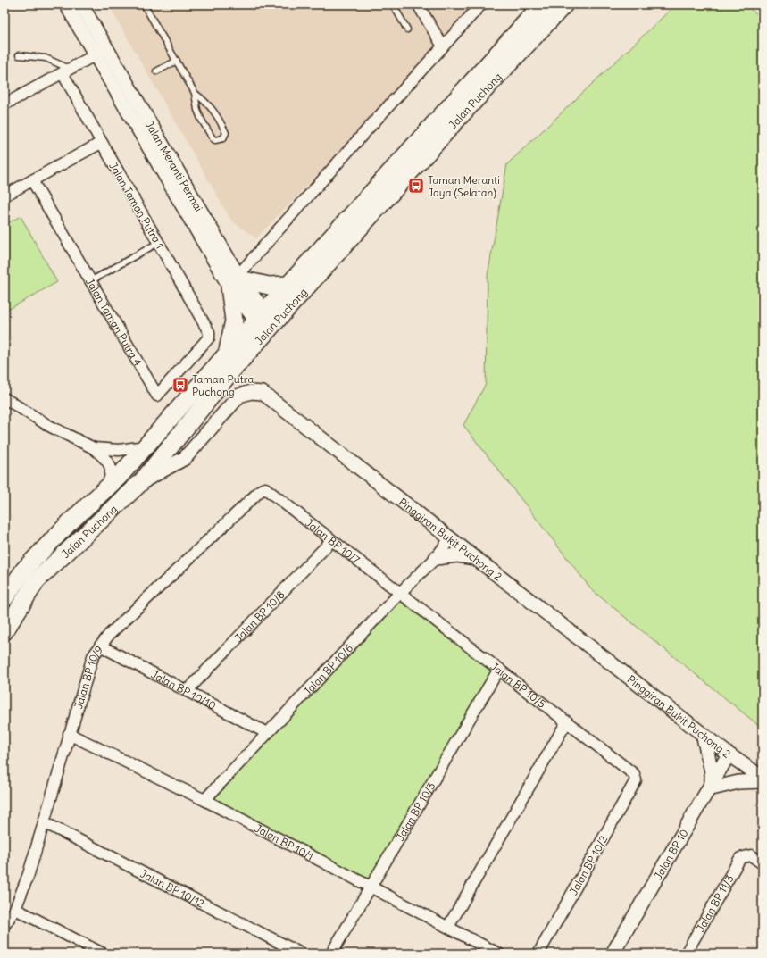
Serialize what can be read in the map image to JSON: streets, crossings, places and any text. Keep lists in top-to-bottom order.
{
  "streets": {
    "main road": ["Jalan Puchong"],
    "street": [
      "Jalan Taman Putra 1",
      "Jalan Taman Putra 4",
      "Pinggiran Bukit Puchong 2",
      "Jalan BP 10/7",
      "Jalan BP 10/8",
      "Jalan BP 10/6",
      "Jalan BP 10/9",
      "Jalan BP 10/5",
      "Jalan BP 10/10",
      "Jalan BP 10/3",
      "Jalan BP 10/1",
      "Jalan BP 10",
      "Jalan BP 10/2",
      "Jalan BP 10/12",
      "Jalan BP 11/3"
    ]
  },
  "crossings": [
    ["Jalan Puchong", "Pinggiran Bukit Puchong 2"],
    ["Jalan Taman Putra 1", "Jalan Taman Putra 4"],
    ["Pinggiran Bukit Puchong 2", "Jalan BP 10/6"],
    ["Pinggiran Bukit Puchong 2", "Jalan BP 10"],
    ["Jalan BP 10/7", "Jalan BP 10/8"],
    ["Jalan BP 10/7", "Jalan BP 10/6"],
    ["Jalan BP 10/7", "Jalan BP 10/9"],
    ["Jalan BP 10/7", "Jalan BP 10/5"],
    ["Jalan BP 10/8", "Jalan BP 10/10"],
    ["Jalan BP 10/6", "Jalan BP 10/5"],
    ["Jalan BP 10/6", "Jalan BP 10/10"],
    ["Jalan BP 10/6", "Jalan BP 10/1"],
    ["Jalan BP 10/9", "Jalan BP 10/10"],
    ["Jalan BP 10/9", "Jalan BP 10/1"],
    ["Jalan BP 10/9", "Jalan BP 10/12"],
    ["Jalan BP 10/5", "Jalan BP 10/3"],
    ["Jalan BP 10/5", "Jalan BP 10/2"],
    ["Jalan BP 10/3", "Jalan BP 10/1"]
  ],
  "places": {
    "bus stop": ["Taman Meranti Jaya (Selatan)", "Taman Putra Puchong"]
  }
}
